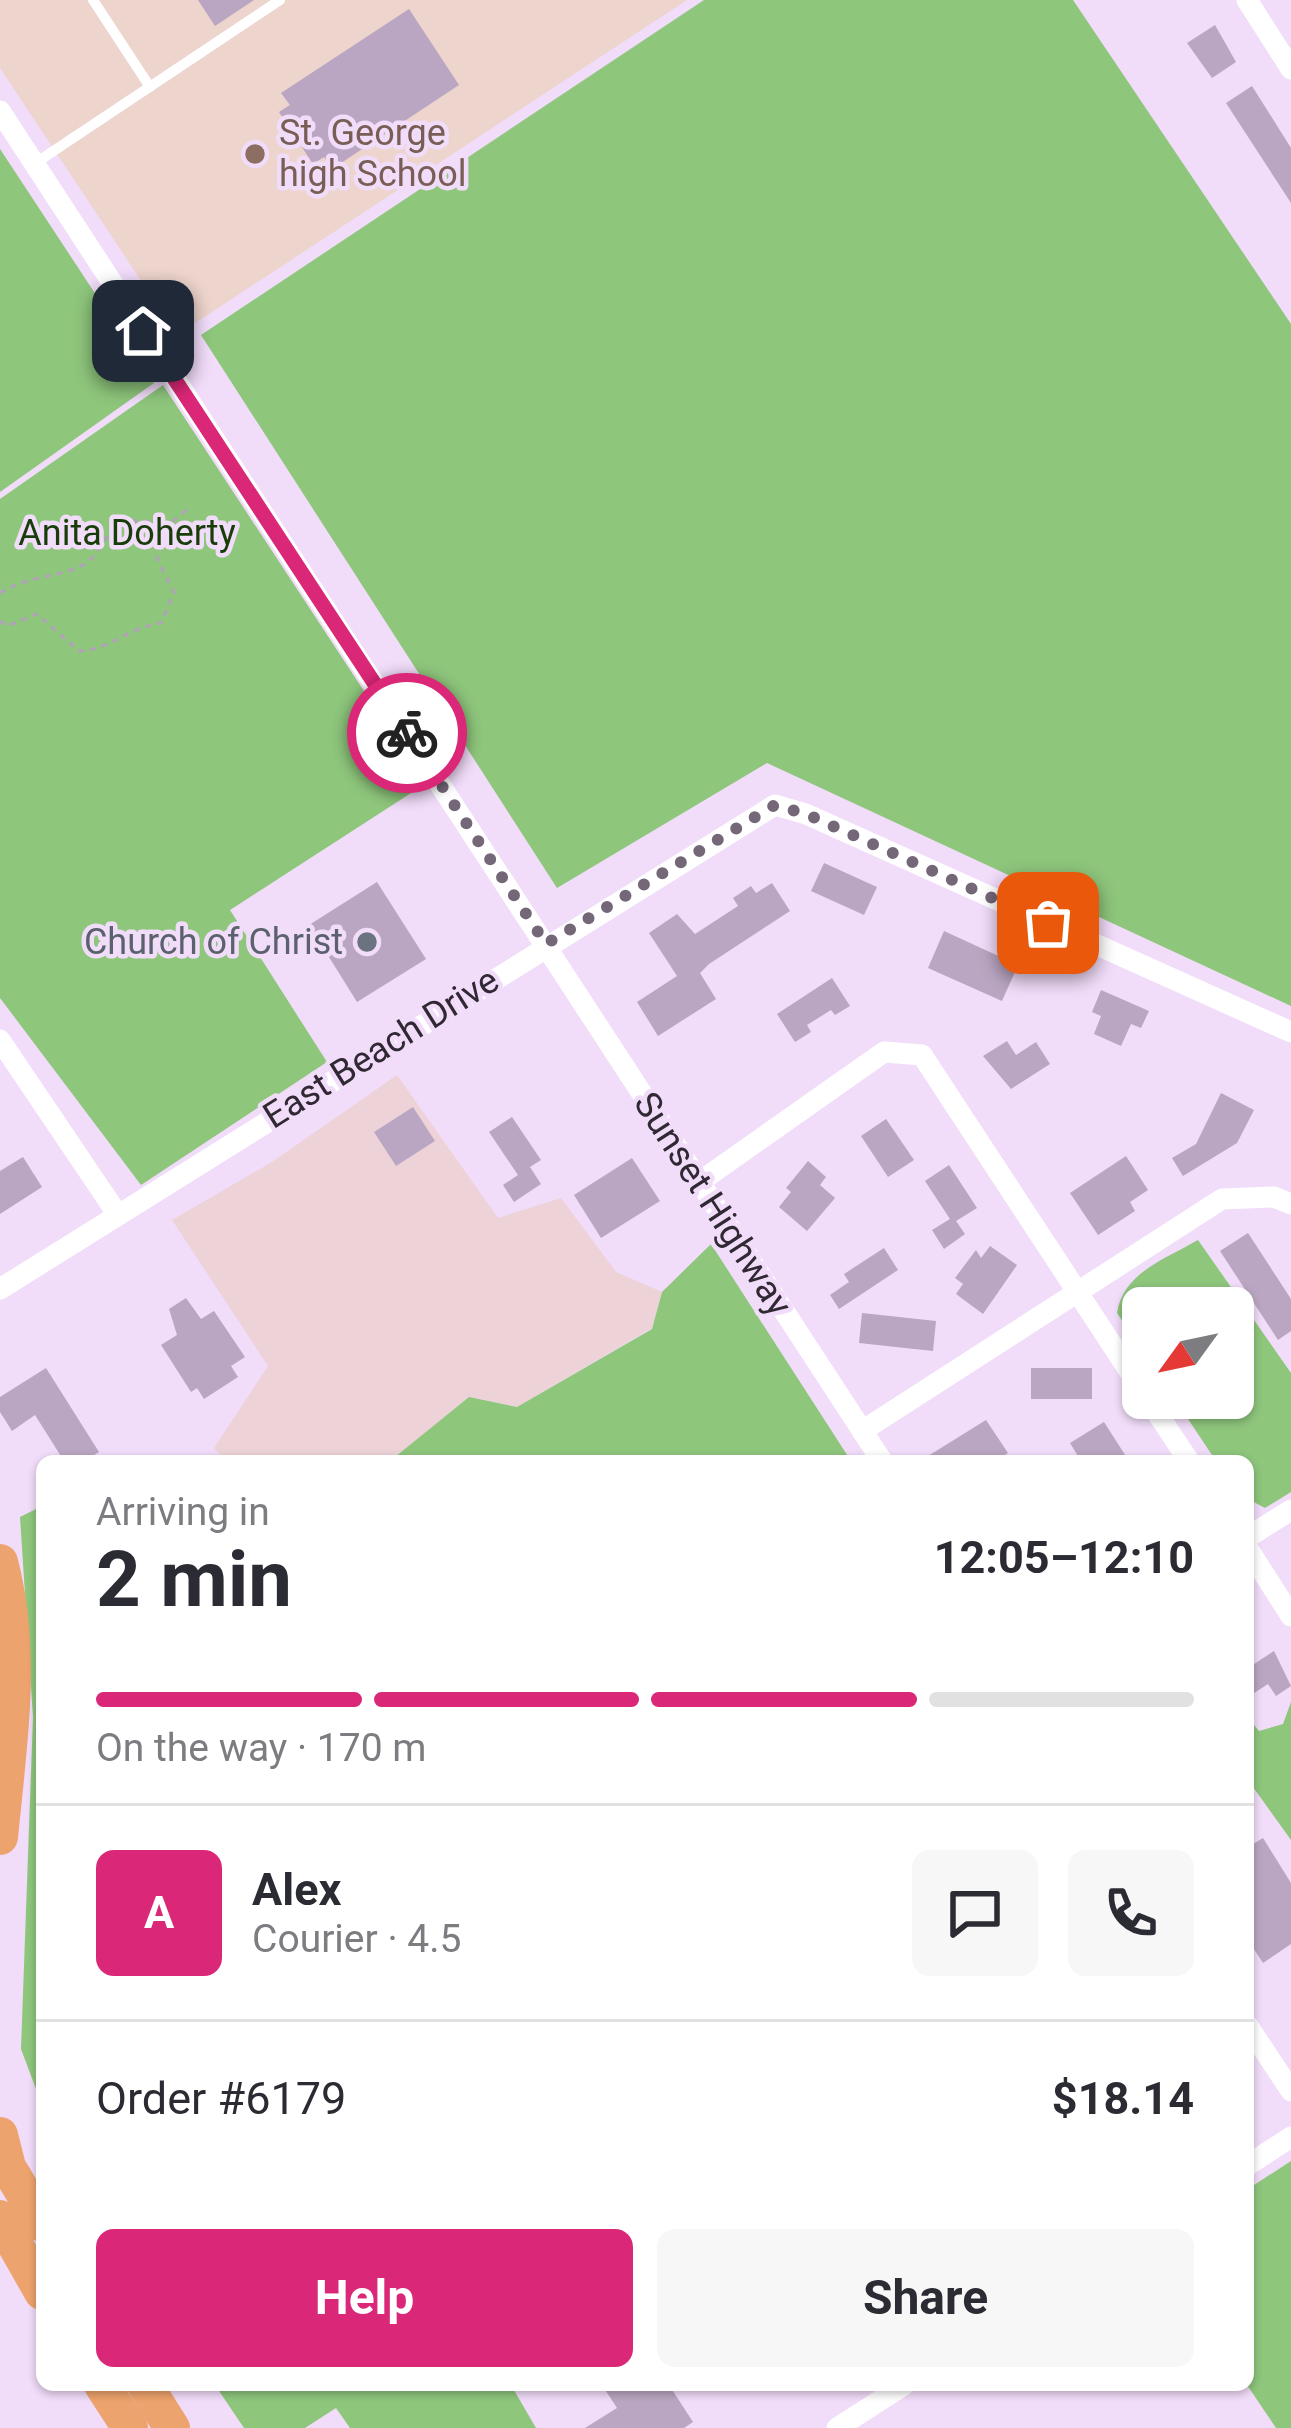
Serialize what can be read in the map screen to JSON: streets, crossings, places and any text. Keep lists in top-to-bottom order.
{
  "streets": {
    "street": ["East Beach Drive", "Sunset Highway"]
  },
  "crossings": [
    ["East Beach Drive", "Sunset Highway"]
  ],
  "parks": ["Anita Doherty"],
  "places": ["St. George high School", "Church of Christ"],
  "north": "bottom left",
  "page": {
    "heading": ["2 min", "Arriving in", "12:05–12:10"],
    "panel": [
      "Alex",
      "Courier · 4.5",
      "Order #6179",
      "$18.14"
    ],
    "bar": "On the way · 170 m",
    "round": "A",
    "buttons": ["Help", "Share"]
  }
}
